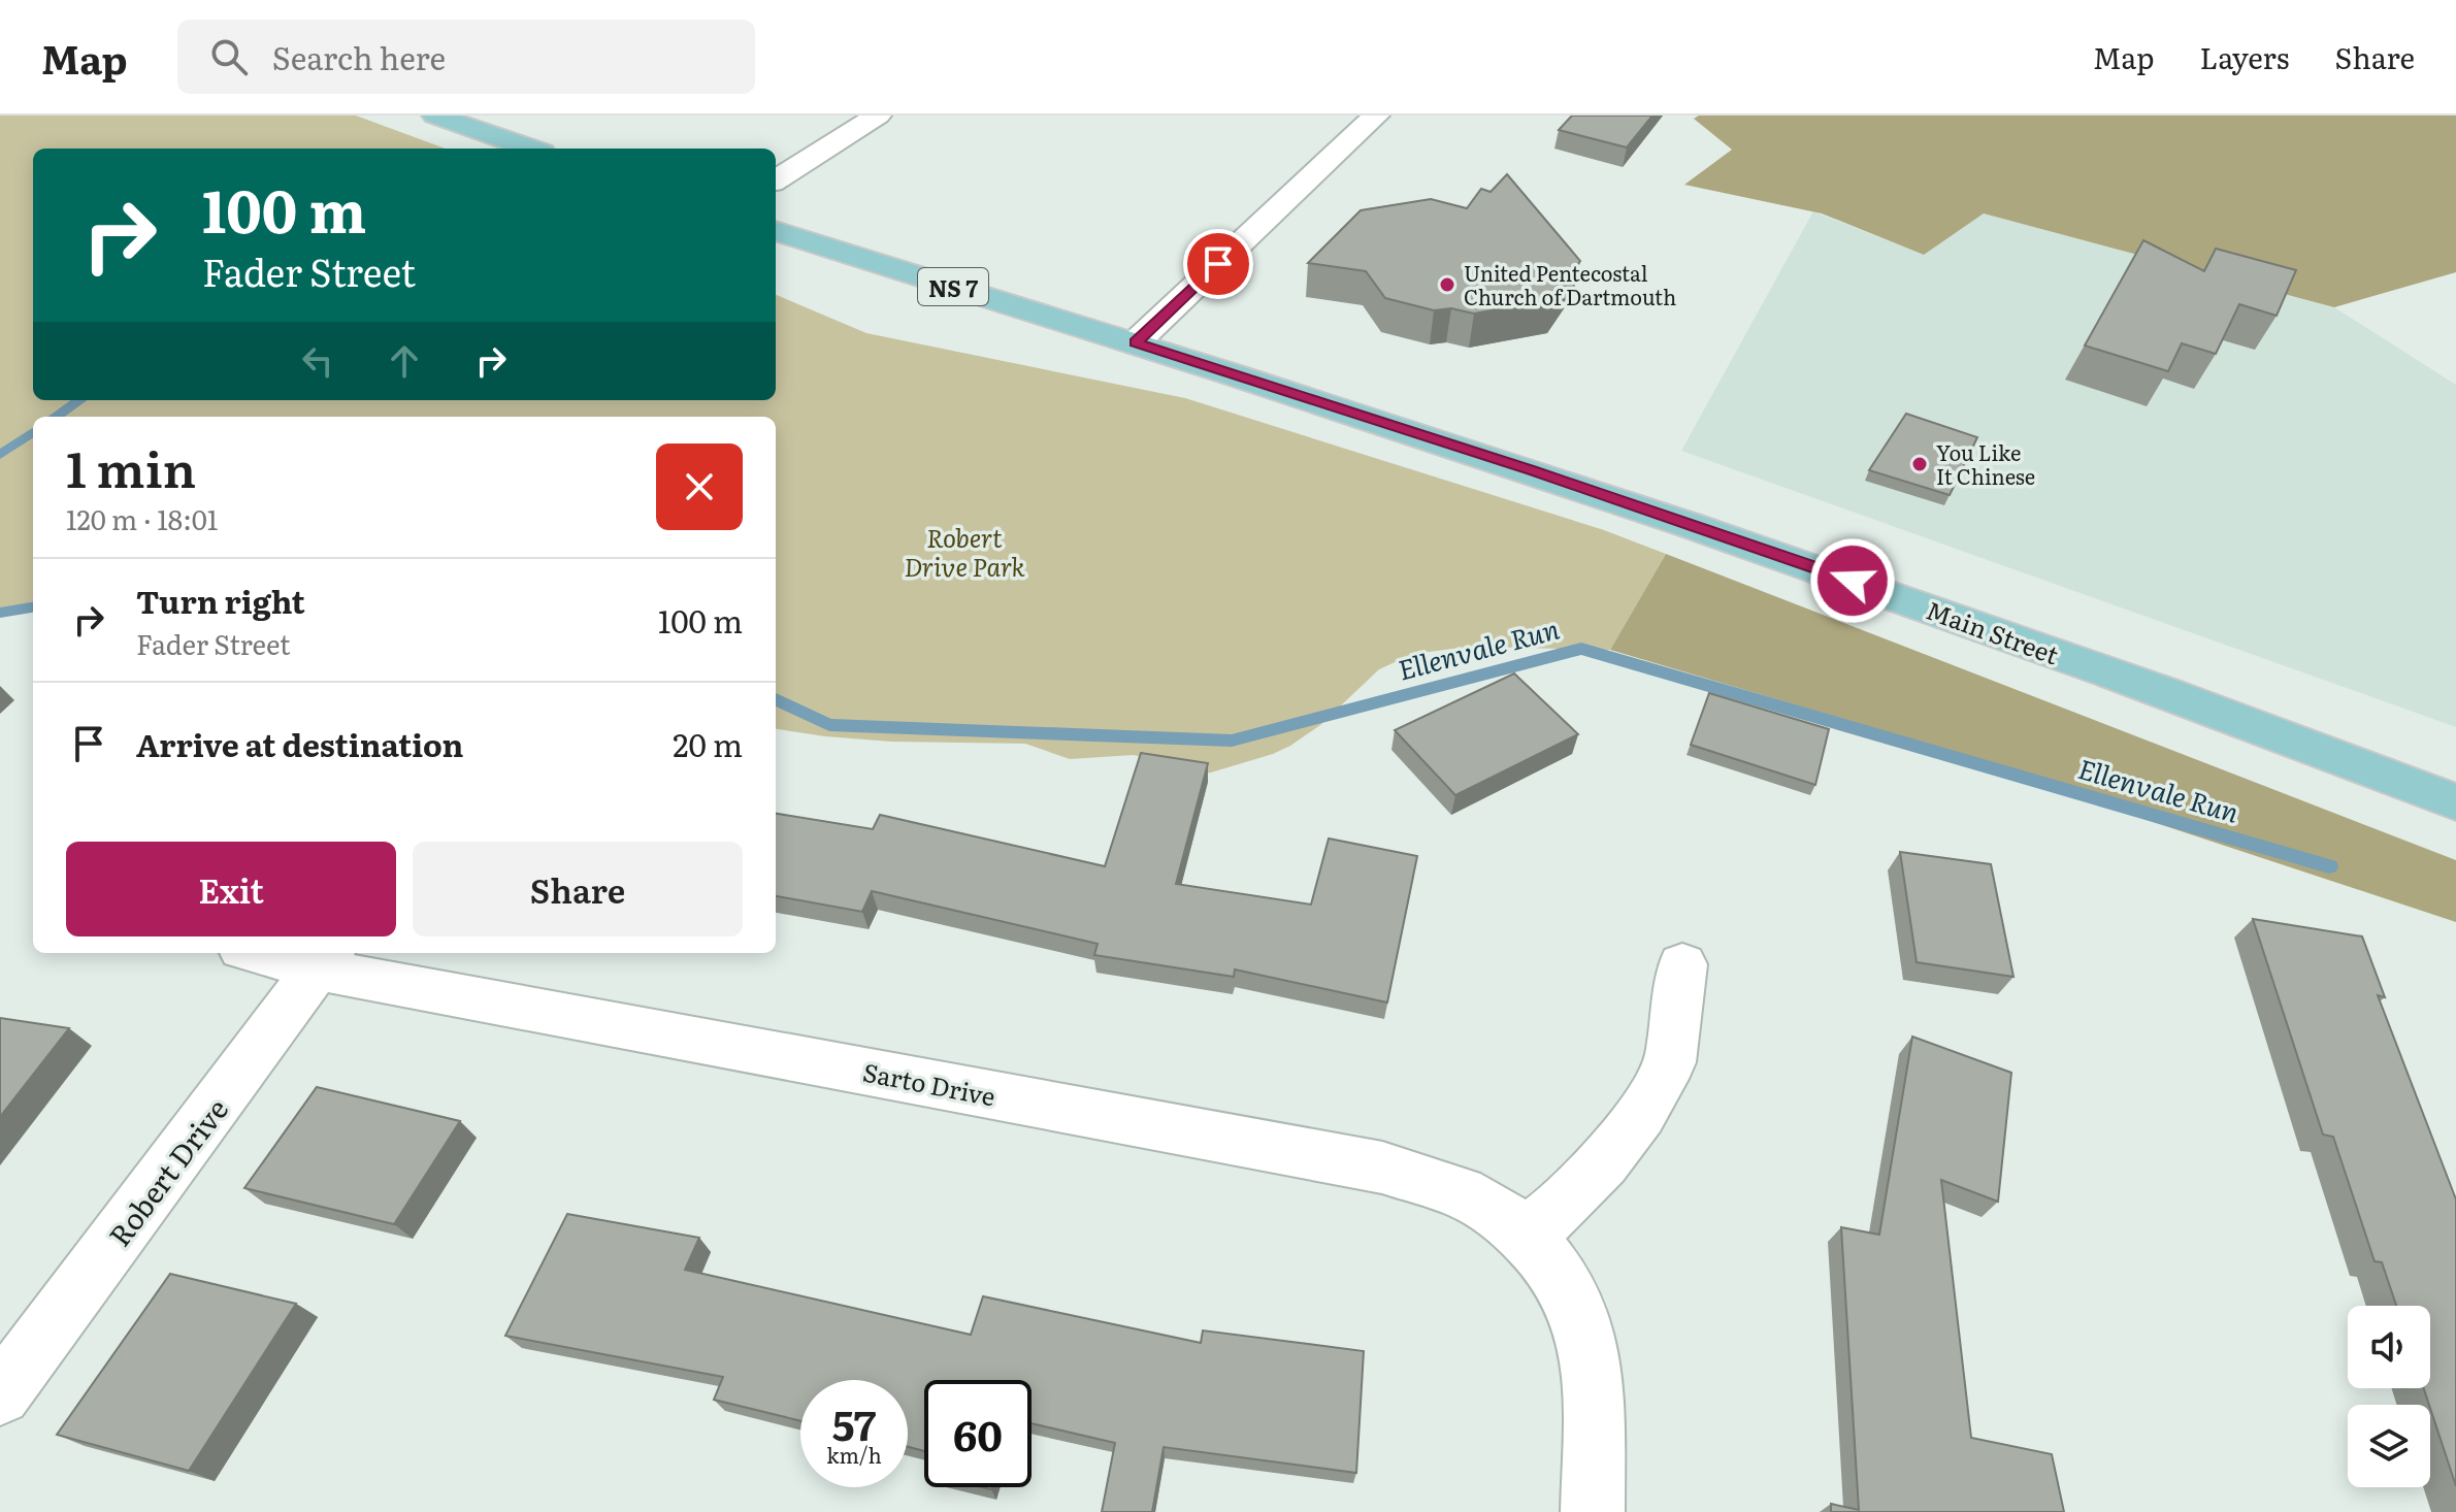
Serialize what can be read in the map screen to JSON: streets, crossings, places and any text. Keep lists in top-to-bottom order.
{
  "streets": {
    "main road": ["NS 7", "Main Street"],
    "street": ["Sarto Drive", "Robert Drive"]
  },
  "crossings": [
    ["Sarto Drive", "Robert Drive"]
  ],
  "water": ["Ellenvale Run"],
  "parks": ["Robert Drive Park"],
  "places": ["United Pentecostal Church of Dartmouth", "You Like It Chinese"],
  "page": {
    "header": "Map",
    "search": "Search here",
    "nav": ["Map", "Layers", "Share"],
    "turn": ["100 m", "Fader Street"],
    "heading": ["1 min", "120 m · 18:01"],
    "list": [
      {
        "name": "Turn right",
        "note": "Fader Street",
        "value": "100 m"
      },
      {
        "name": "Arrive at destination",
        "value": "20 m"
      }
    ],
    "buttons": ["Exit", "Share"],
    "speed": "57 km/h",
    "limit": "60"
  }
}
